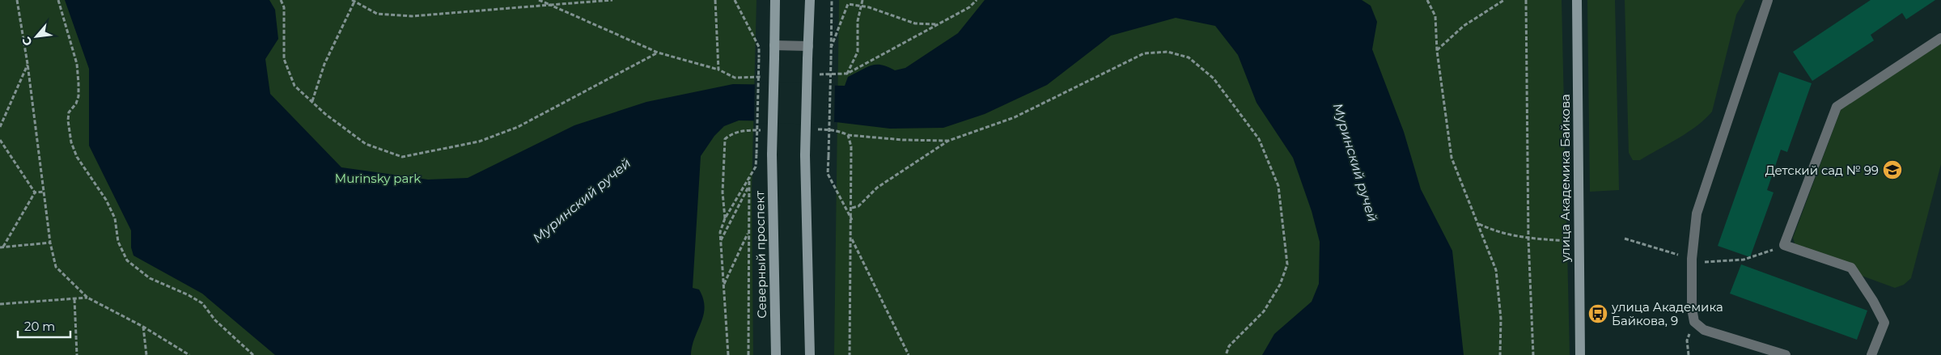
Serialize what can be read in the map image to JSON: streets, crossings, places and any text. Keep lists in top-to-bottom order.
{
  "streets": {
    "main road": ["улица Академика Байкова", "Северный проспект"]
  },
  "water": ["Муринский ручей"],
  "parks": ["Murinsky park"],
  "places": {
    "school or university": ["Детский сад № 99"],
    "bus stop": ["улица Академика Байкова, 9"]
  },
  "scale_bar": "20 m",
  "north": "bottom left"
}
